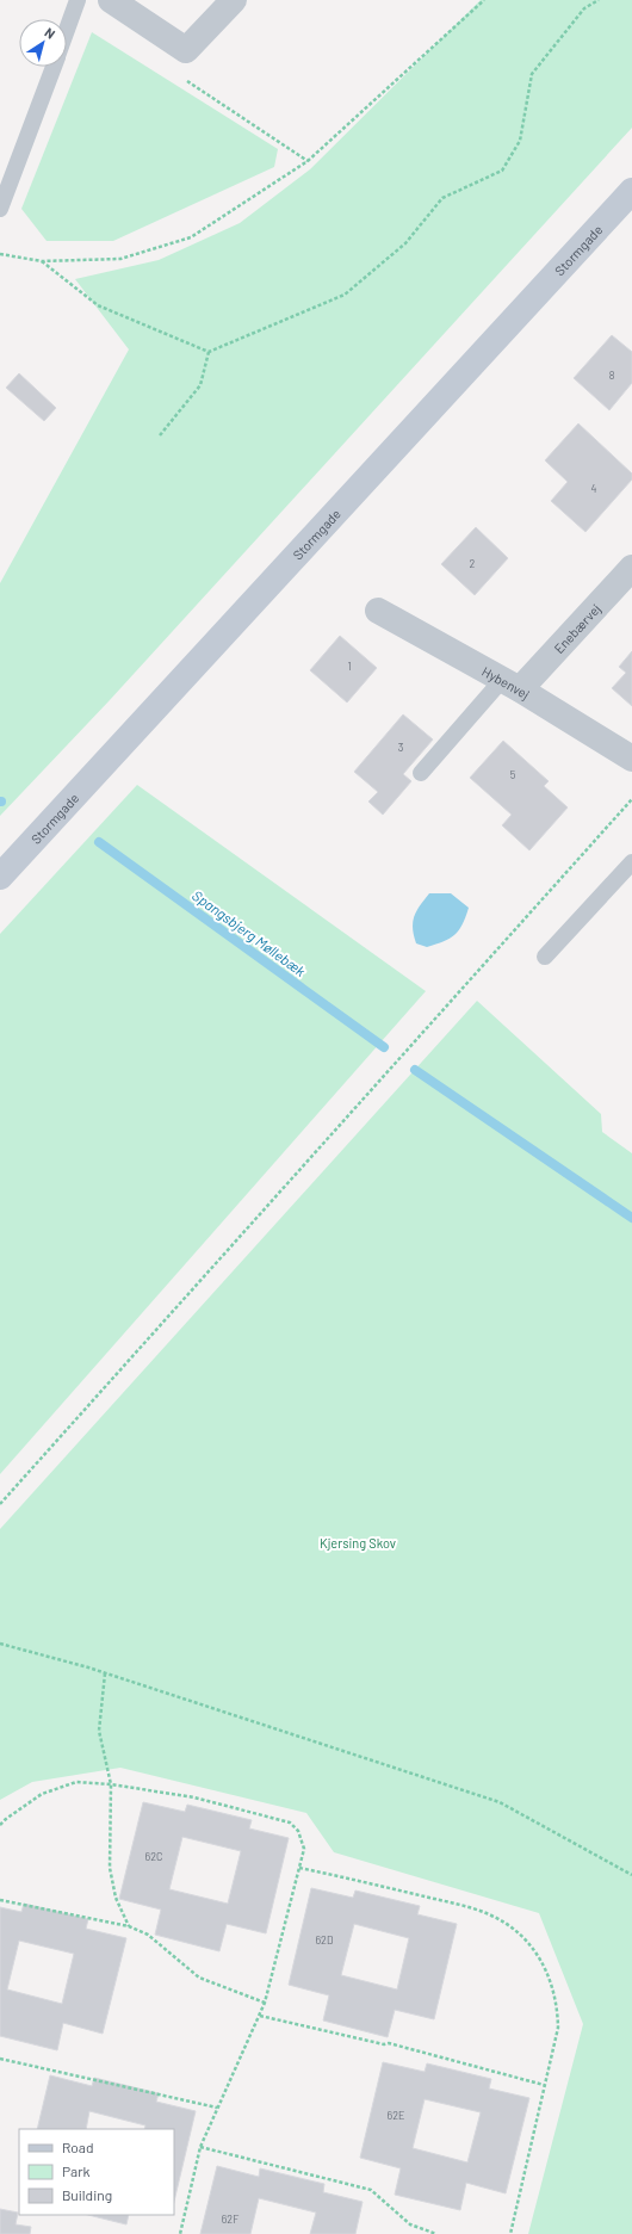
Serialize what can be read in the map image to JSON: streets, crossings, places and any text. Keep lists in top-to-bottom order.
{
  "streets": {
    "street": ["Stormgade", "Enebærvej", "Hybenvej"]
  },
  "crossings": [
    ["Enebærvej", "Hybenvej"]
  ],
  "water": ["Spangsbjerg Møllebæk"],
  "parks": ["Kjersing Skov"],
  "house_numbers": [
    "8",
    "4",
    "2",
    "1",
    "3",
    "5",
    "62C",
    "62D",
    "62E",
    "62F"
  ],
  "legend": ["Road", "Park", "Building"],
  "north": "top right"
}
